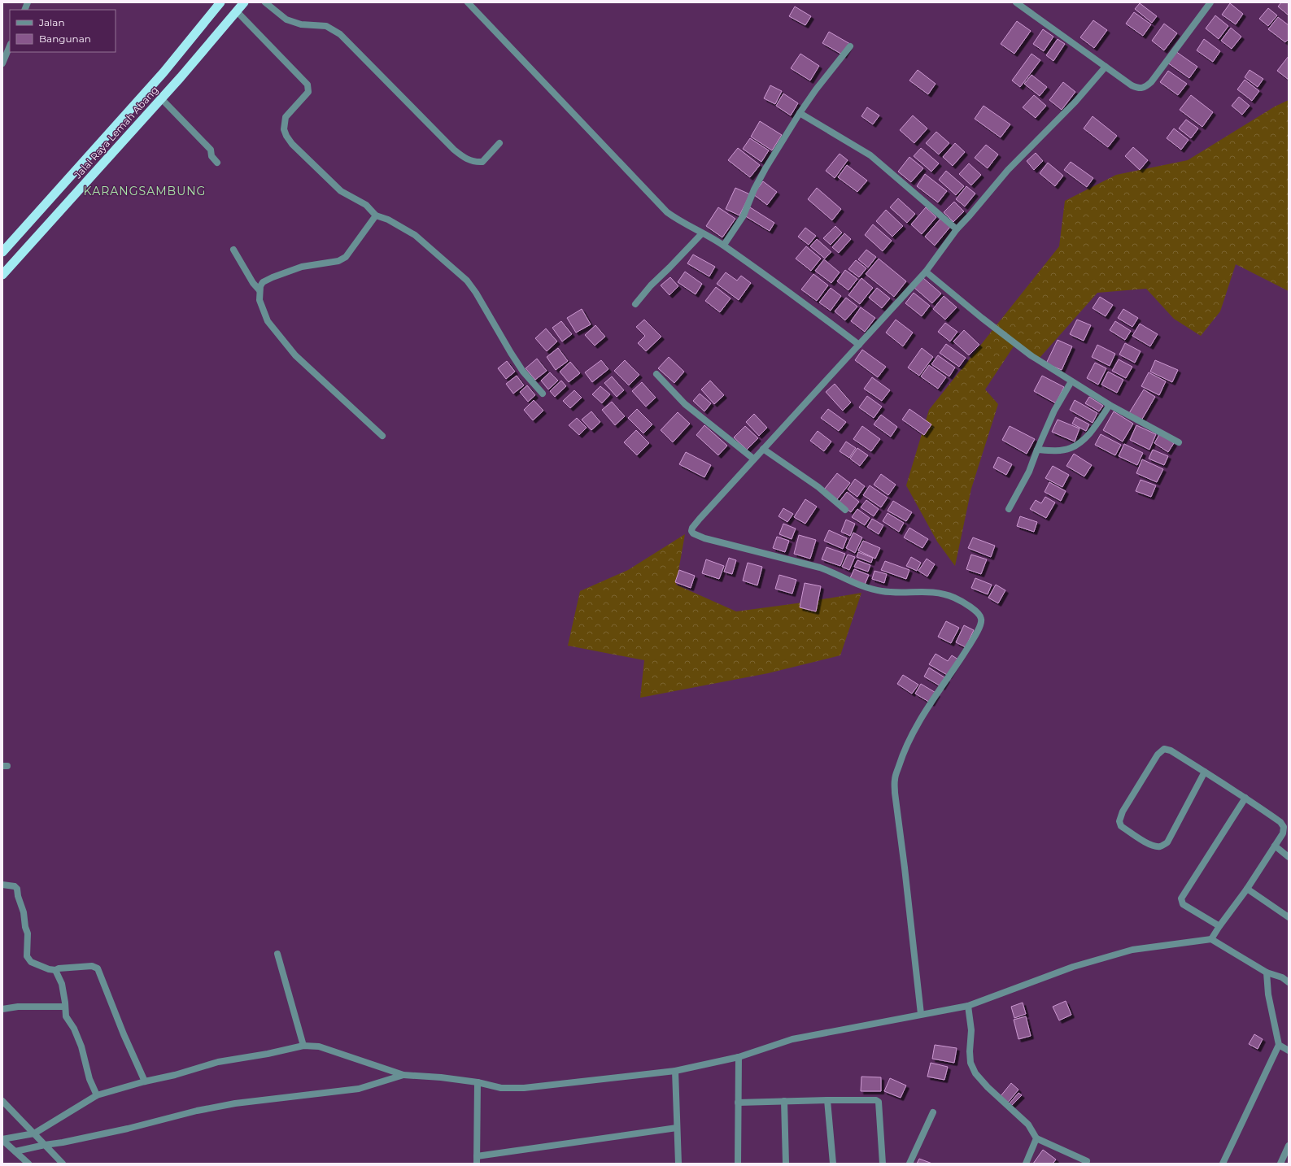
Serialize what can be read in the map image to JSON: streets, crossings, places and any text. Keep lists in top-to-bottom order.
{
  "streets": {
    "highway": ["Jalal Raya Lemah Abang"]
  },
  "districts": ["KARANGSAMBUNG"],
  "legend": ["Jalan", "Bangunan"]
}
